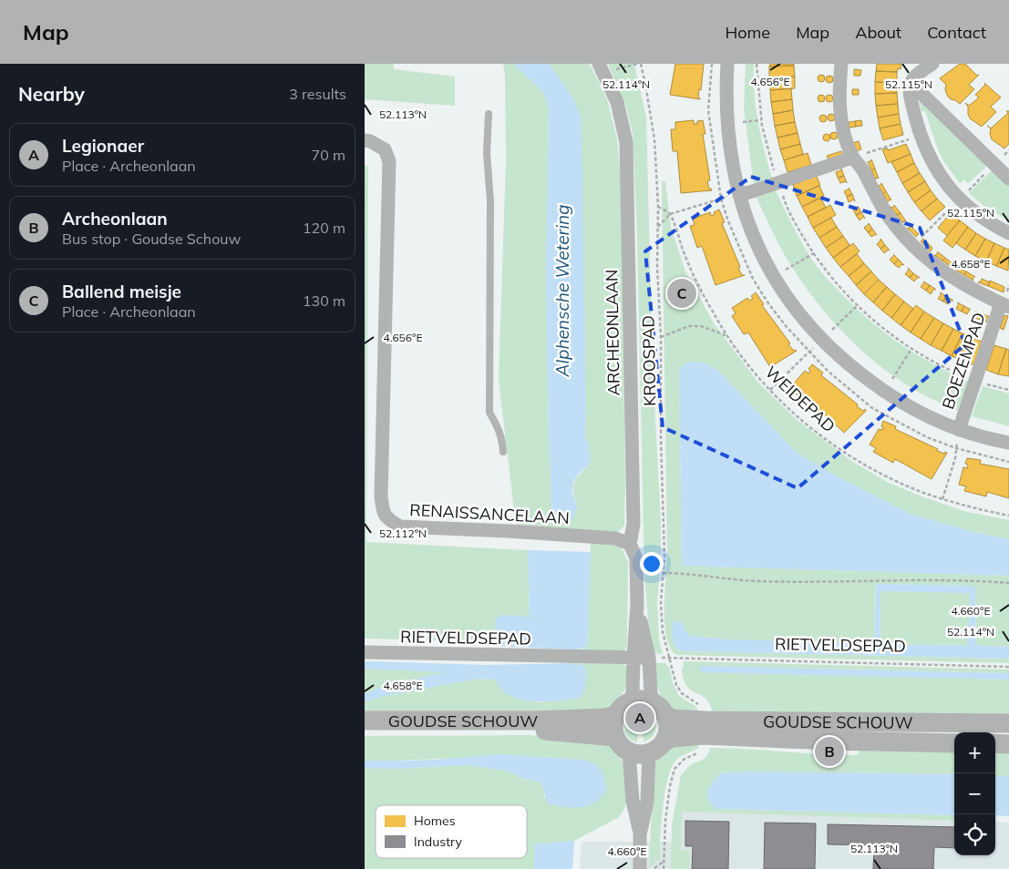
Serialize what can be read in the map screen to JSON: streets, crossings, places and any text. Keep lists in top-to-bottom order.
{
  "streets": {
    "main road": ["GOUDSE SCHOUW"],
    "street": [
      "ARCHEONLAAN",
      "BOEZEMPAD",
      "RENAISSANCELAAN",
      "RIETVELDSEPAD"
    ],
    "path": ["KROOSPAD", "WEIDEPAD"]
  },
  "crossings": [
    ["ARCHEONLAAN", "KROOSPAD"],
    ["ARCHEONLAAN", "RENAISSANCELAAN"],
    ["ARCHEONLAAN", "RIETVELDSEPAD"],
    ["ARCHEONLAAN", "GOUDSE SCHOUW"],
    ["KROOSPAD", "RIETVELDSEPAD"],
    ["KROOSPAD", "GOUDSE SCHOUW"]
  ],
  "water": ["Alphensche Wetering"],
  "legend": ["Homes", "Industry"],
  "page": {
    "header": "Map",
    "nav": [
      "Home",
      "Map",
      "About",
      "Contact"
    ],
    "heading": ["Nearby", "3 results"],
    "list": [
      {
        "mark": "A",
        "name": "Legionaer",
        "note": "Place · Archeonlaan",
        "value": "70 m"
      },
      {
        "mark": "B",
        "name": "Archeonlaan",
        "note": "Bus stop · Goudse Schouw",
        "value": "120 m"
      },
      {
        "mark": "C",
        "name": "Ballend meisje",
        "note": "Place · Archeonlaan",
        "value": "130 m"
      }
    ],
    "pins": ["C", "A", "B"],
    "map_buttons": ["+", "−"]
  },
  "coordinates": [
    "4.656°E",
    "52.114°N",
    "52.115°N",
    "52.113°N",
    "4.658°E",
    "52.112°N",
    "4.660°E"
  ]
}
